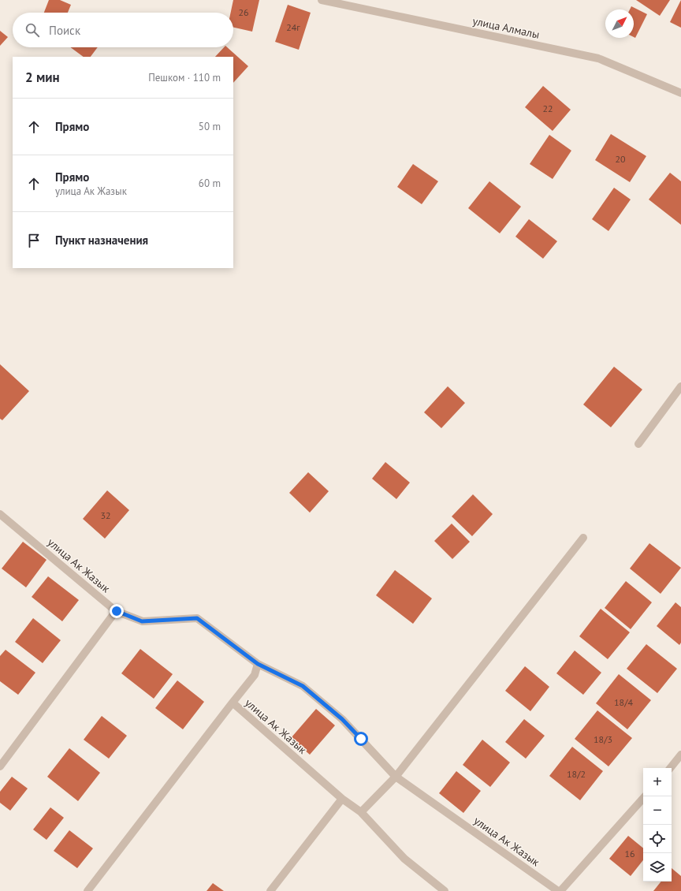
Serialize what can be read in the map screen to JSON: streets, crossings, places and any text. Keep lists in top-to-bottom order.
{
  "streets": {
    "street": ["улица Алмалы", "улица Ак Жазык"]
  },
  "house_numbers": [
    "26",
    "24г",
    "22",
    "20",
    "32",
    "18/4",
    "18/3",
    "18/2",
    "16"
  ],
  "north": "top right",
  "page": {
    "search": "Поиск",
    "heading": ["2 мин", "Пешком · 110 m"],
    "list": [
      ["Прямо", "50 m"],
      ["Прямо", "улица Ак Жазык", "60 m"],
      "Пункт назначения"
    ],
    "map_buttons": ["+", "−"]
  }
}
